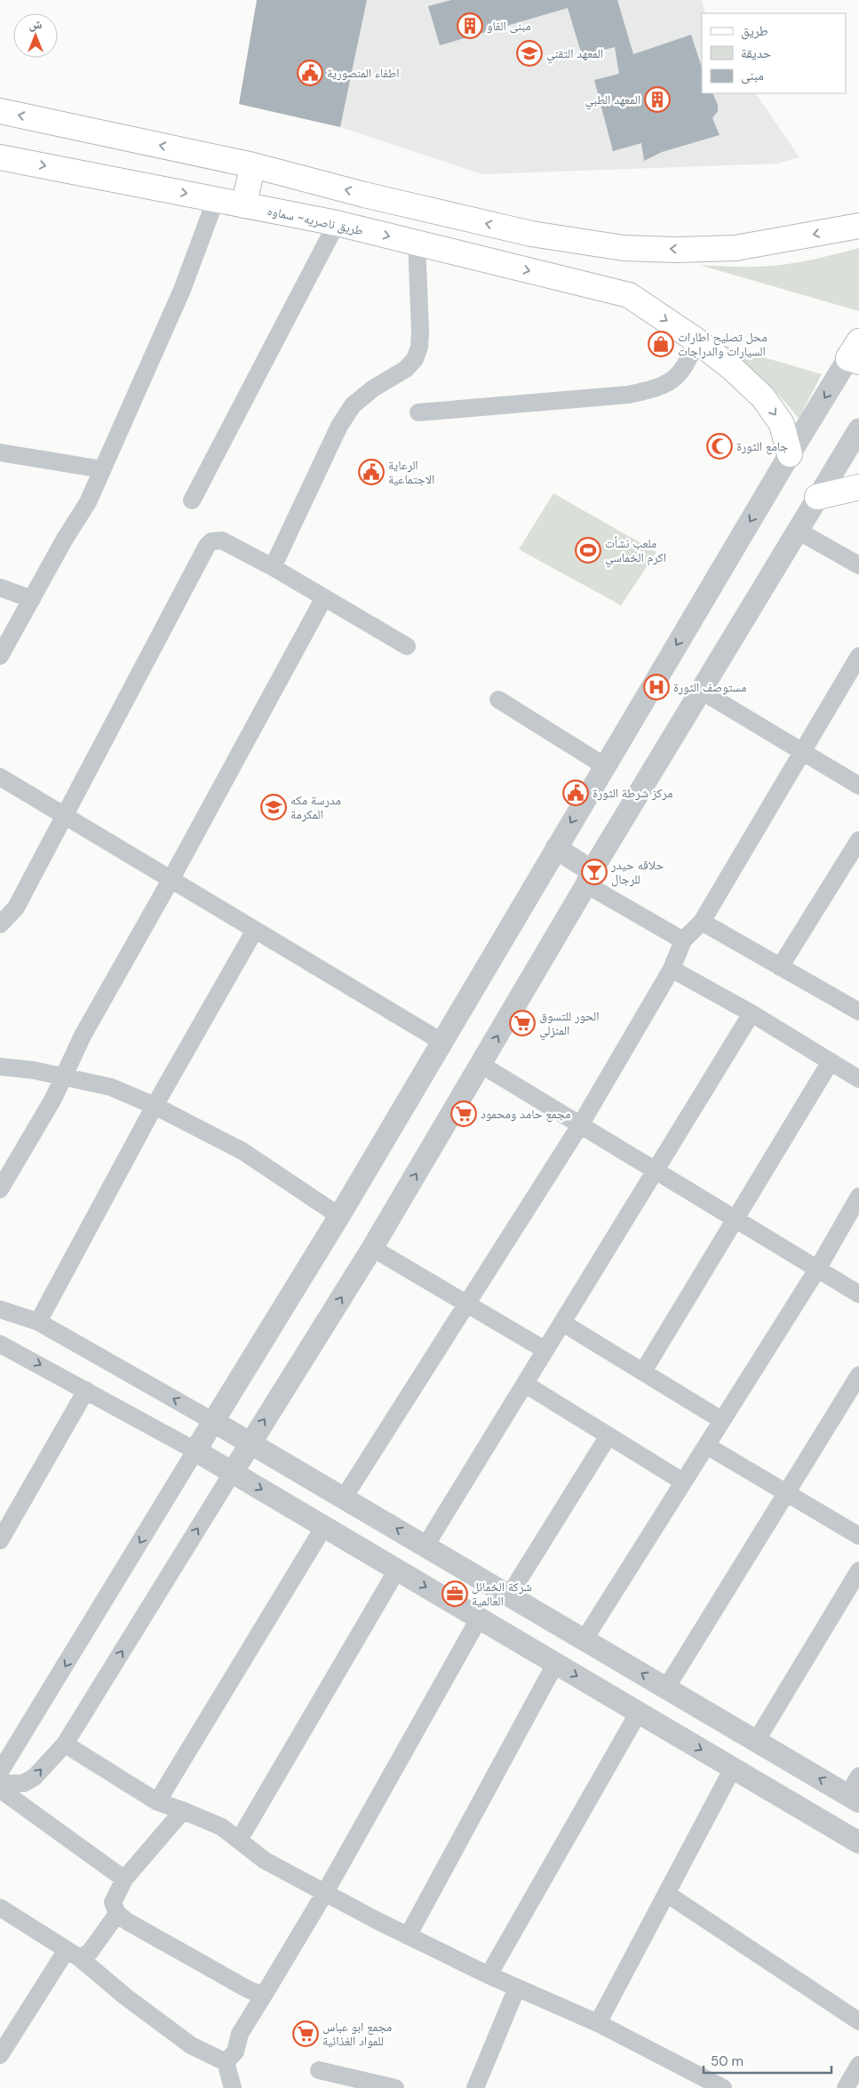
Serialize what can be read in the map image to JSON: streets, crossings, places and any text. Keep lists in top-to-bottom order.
{
  "streets": {
    "highway": ["طريق ناصريه~ سماوه"]
  },
  "places": {
    "building": ["مبنى الفاو", "المعهد الطبي"],
    "school or university": ["المعهد التقني", "مدرسة مكه المكرمة"],
    "public building": ["اطفاء المنصورية", "الرعاية الاجتماعية", "مركز شرطة الثورة"],
    "shop": ["محل تصليح اطارات السيارات والدراجات"],
    "mosque": ["جامع الثورة"],
    "sports": ["ملعب نشأت اكرم الخماسي"],
    "hospital": ["مستوصف الثورة"],
    "bar": ["حلاقه حيدر للرجال"],
    "supermarket": ["الحور للتسوق المنزلي", "مجمع حامد ومحمود", "مجمع ابو عباس للمواد الغذائية"],
    "office": ["شركة الخمائل العالمية"]
  },
  "legend": ["طريق", "حديقة", "مبنى"],
  "scale_bar": "50 m",
  "north": "top"
}
